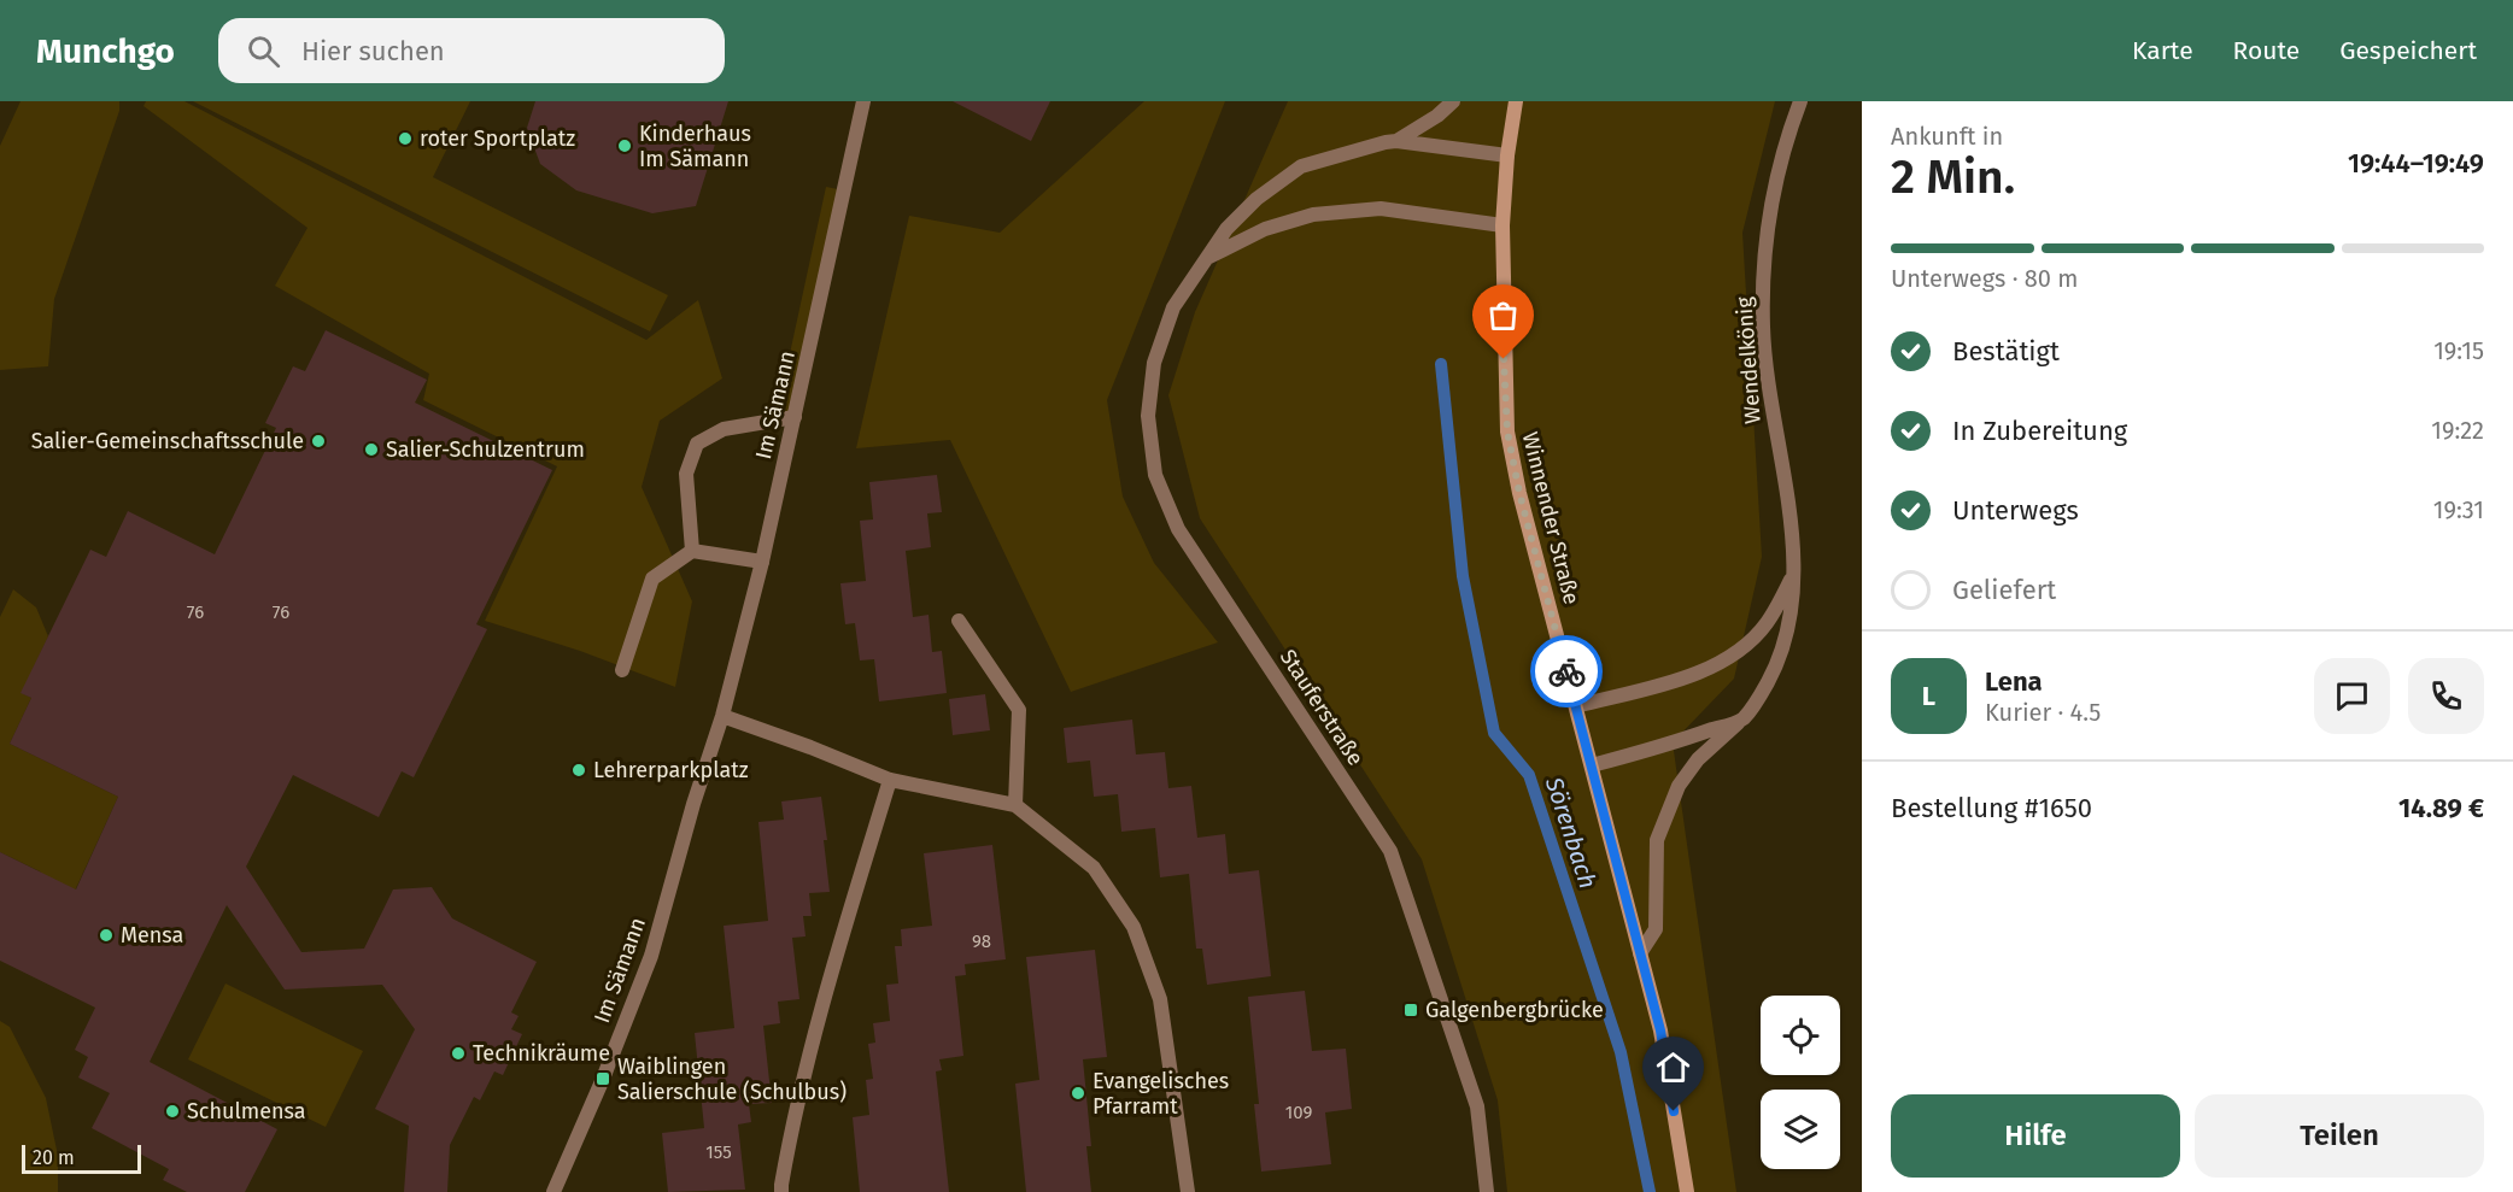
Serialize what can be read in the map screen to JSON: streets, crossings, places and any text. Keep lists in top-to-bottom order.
{
  "streets": {
    "street": [
      "Wendelkönig",
      "Im Sämann",
      "Winnender Straße",
      "Stauferstraße"
    ]
  },
  "crossings": [
    ["Wendelkönig", "Winnender Straße"],
    ["Winnender Straße", "Stauferstraße"]
  ],
  "water": ["Sörenbach"],
  "places": {
    "other": [
      "roter Sportplatz",
      "Kinderhaus Im Sämann",
      "Salier-Gemeinschaftsschule",
      "Salier-Schulzentrum",
      "Lehrerparkplatz",
      "Mensa",
      "Technikräume",
      "Evangelisches Pfarramt",
      "Schulmensa"
    ],
    "transit": ["Galgenbergbrücke", "Waiblingen Salierschule (Schulbus)"]
  },
  "house_numbers": [
    "76",
    "76",
    "98",
    "109",
    "155"
  ],
  "scale_bar": "20 m",
  "page": {
    "header": "Munchgo",
    "search": "Hier suchen",
    "nav": ["Karte", "Route", "Gespeichert"],
    "heading": ["2 Min.", "Ankunft in", "19:44–19:49"],
    "panel": [
      "Lena",
      "Kurier · 4.5",
      "Bestellung #1650",
      "14.89 €"
    ],
    "bar": "Unterwegs · 80 m",
    "list": [
      ["Bestätigt", "19:15"],
      ["In Zubereitung", "19:22"],
      ["Unterwegs", "19:31"],
      "Geliefert"
    ],
    "round": "L",
    "buttons": ["Hilfe", "Teilen"],
    "scale": "20 m"
  }
}
